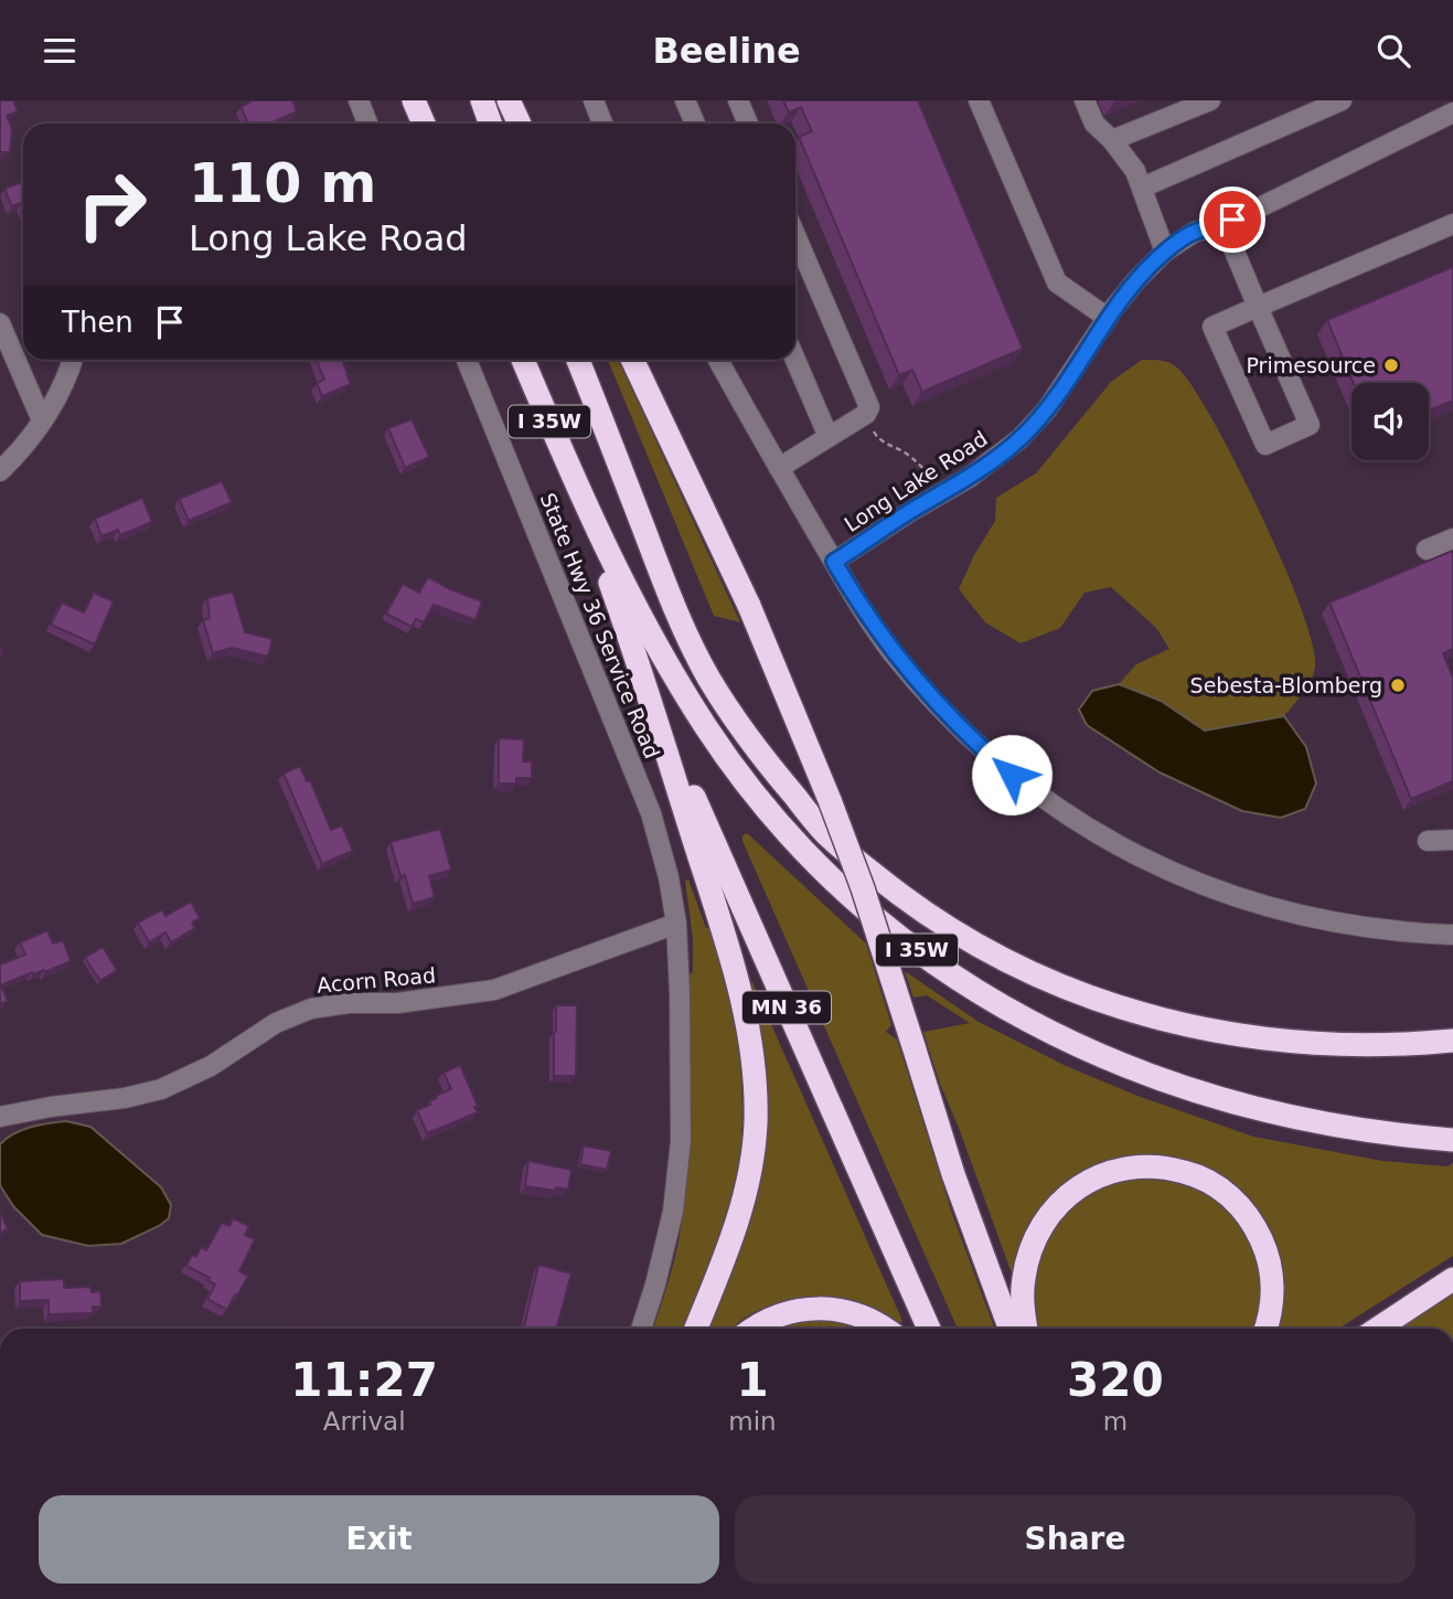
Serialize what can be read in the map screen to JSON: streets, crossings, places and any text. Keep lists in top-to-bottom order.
{
  "streets": {
    "highway": ["I 35W", "MN 36"],
    "street": ["Long Lake Road", "State Hwy 36 Service Road", "Acorn Road"]
  },
  "crossings": [
    ["I 35W", "MN 36"],
    ["State Hwy 36 Service Road", "Acorn Road"]
  ],
  "places": ["Primesource", "Sebesta-Blomberg"],
  "page": {
    "header": "Beeline",
    "turn": ["110 m", "Long Lake Road"],
    "then": "Then",
    "eta": [
      "11:27",
      "Arrival",
      "1",
      "min",
      "320",
      "m"
    ],
    "buttons": ["Exit", "Share"]
  }
}
